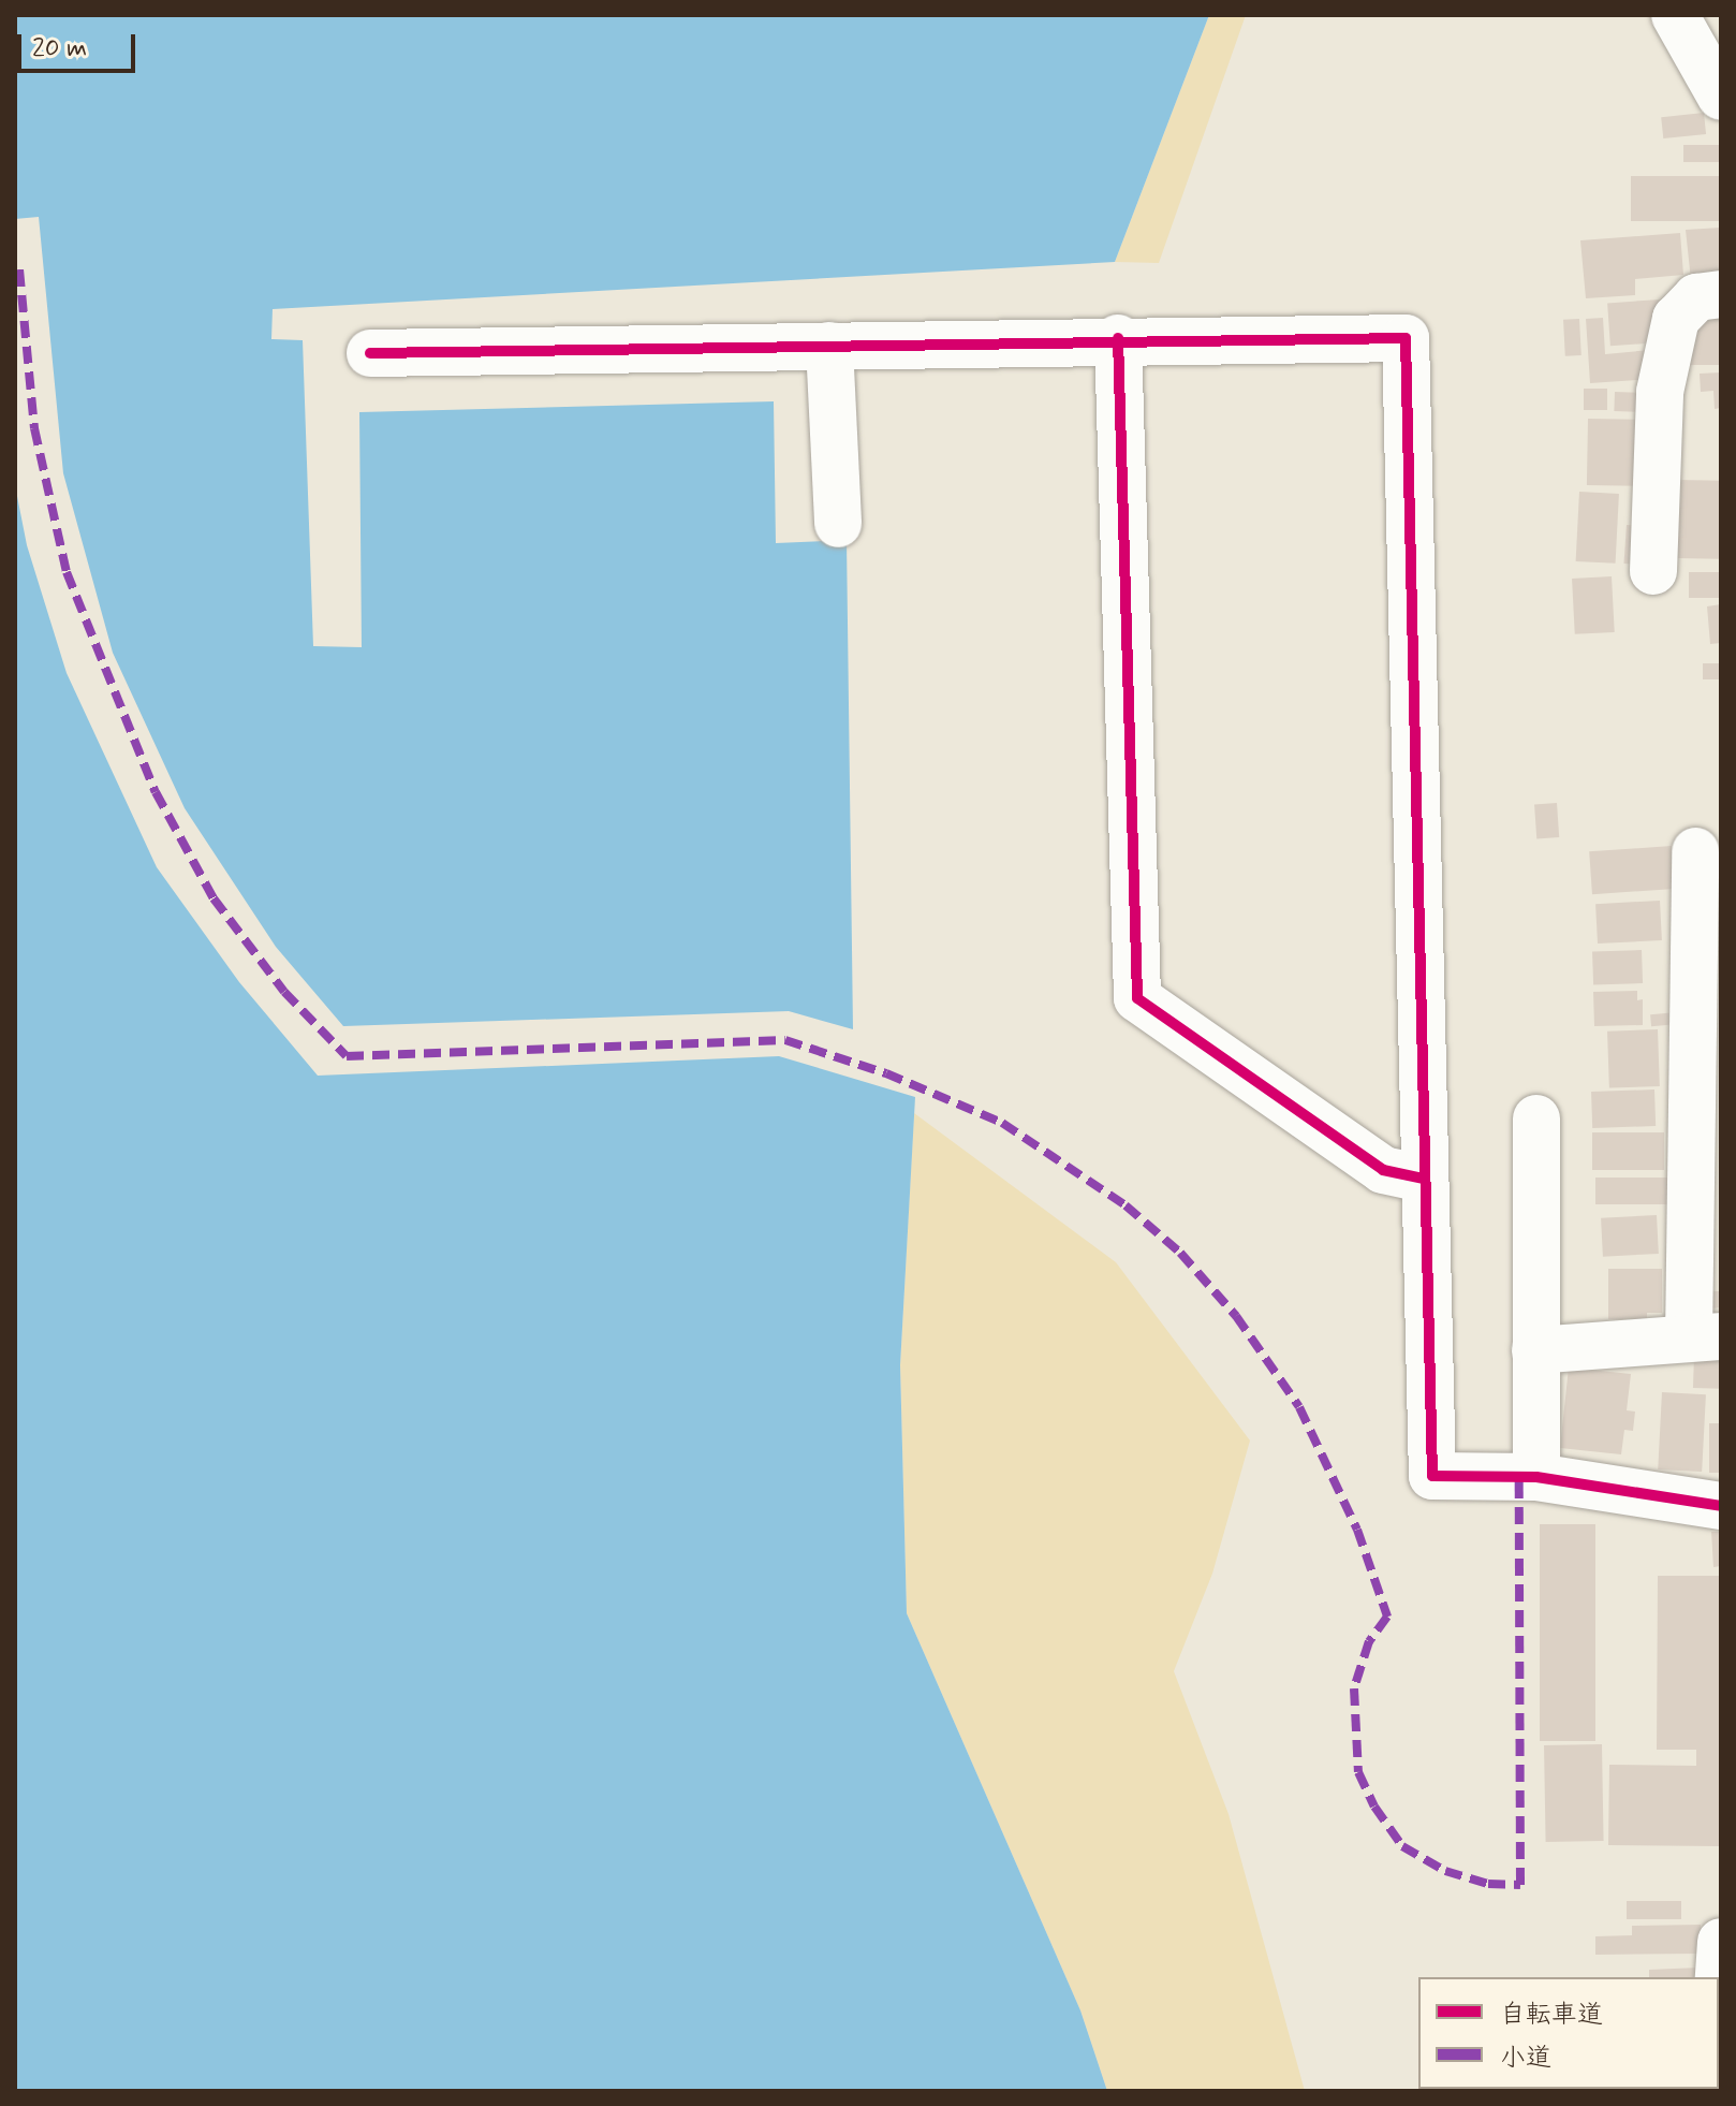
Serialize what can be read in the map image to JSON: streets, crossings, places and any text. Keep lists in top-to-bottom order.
{
  "legend": ["自転車道", "小道"],
  "scale_bar": "20 m"
}
